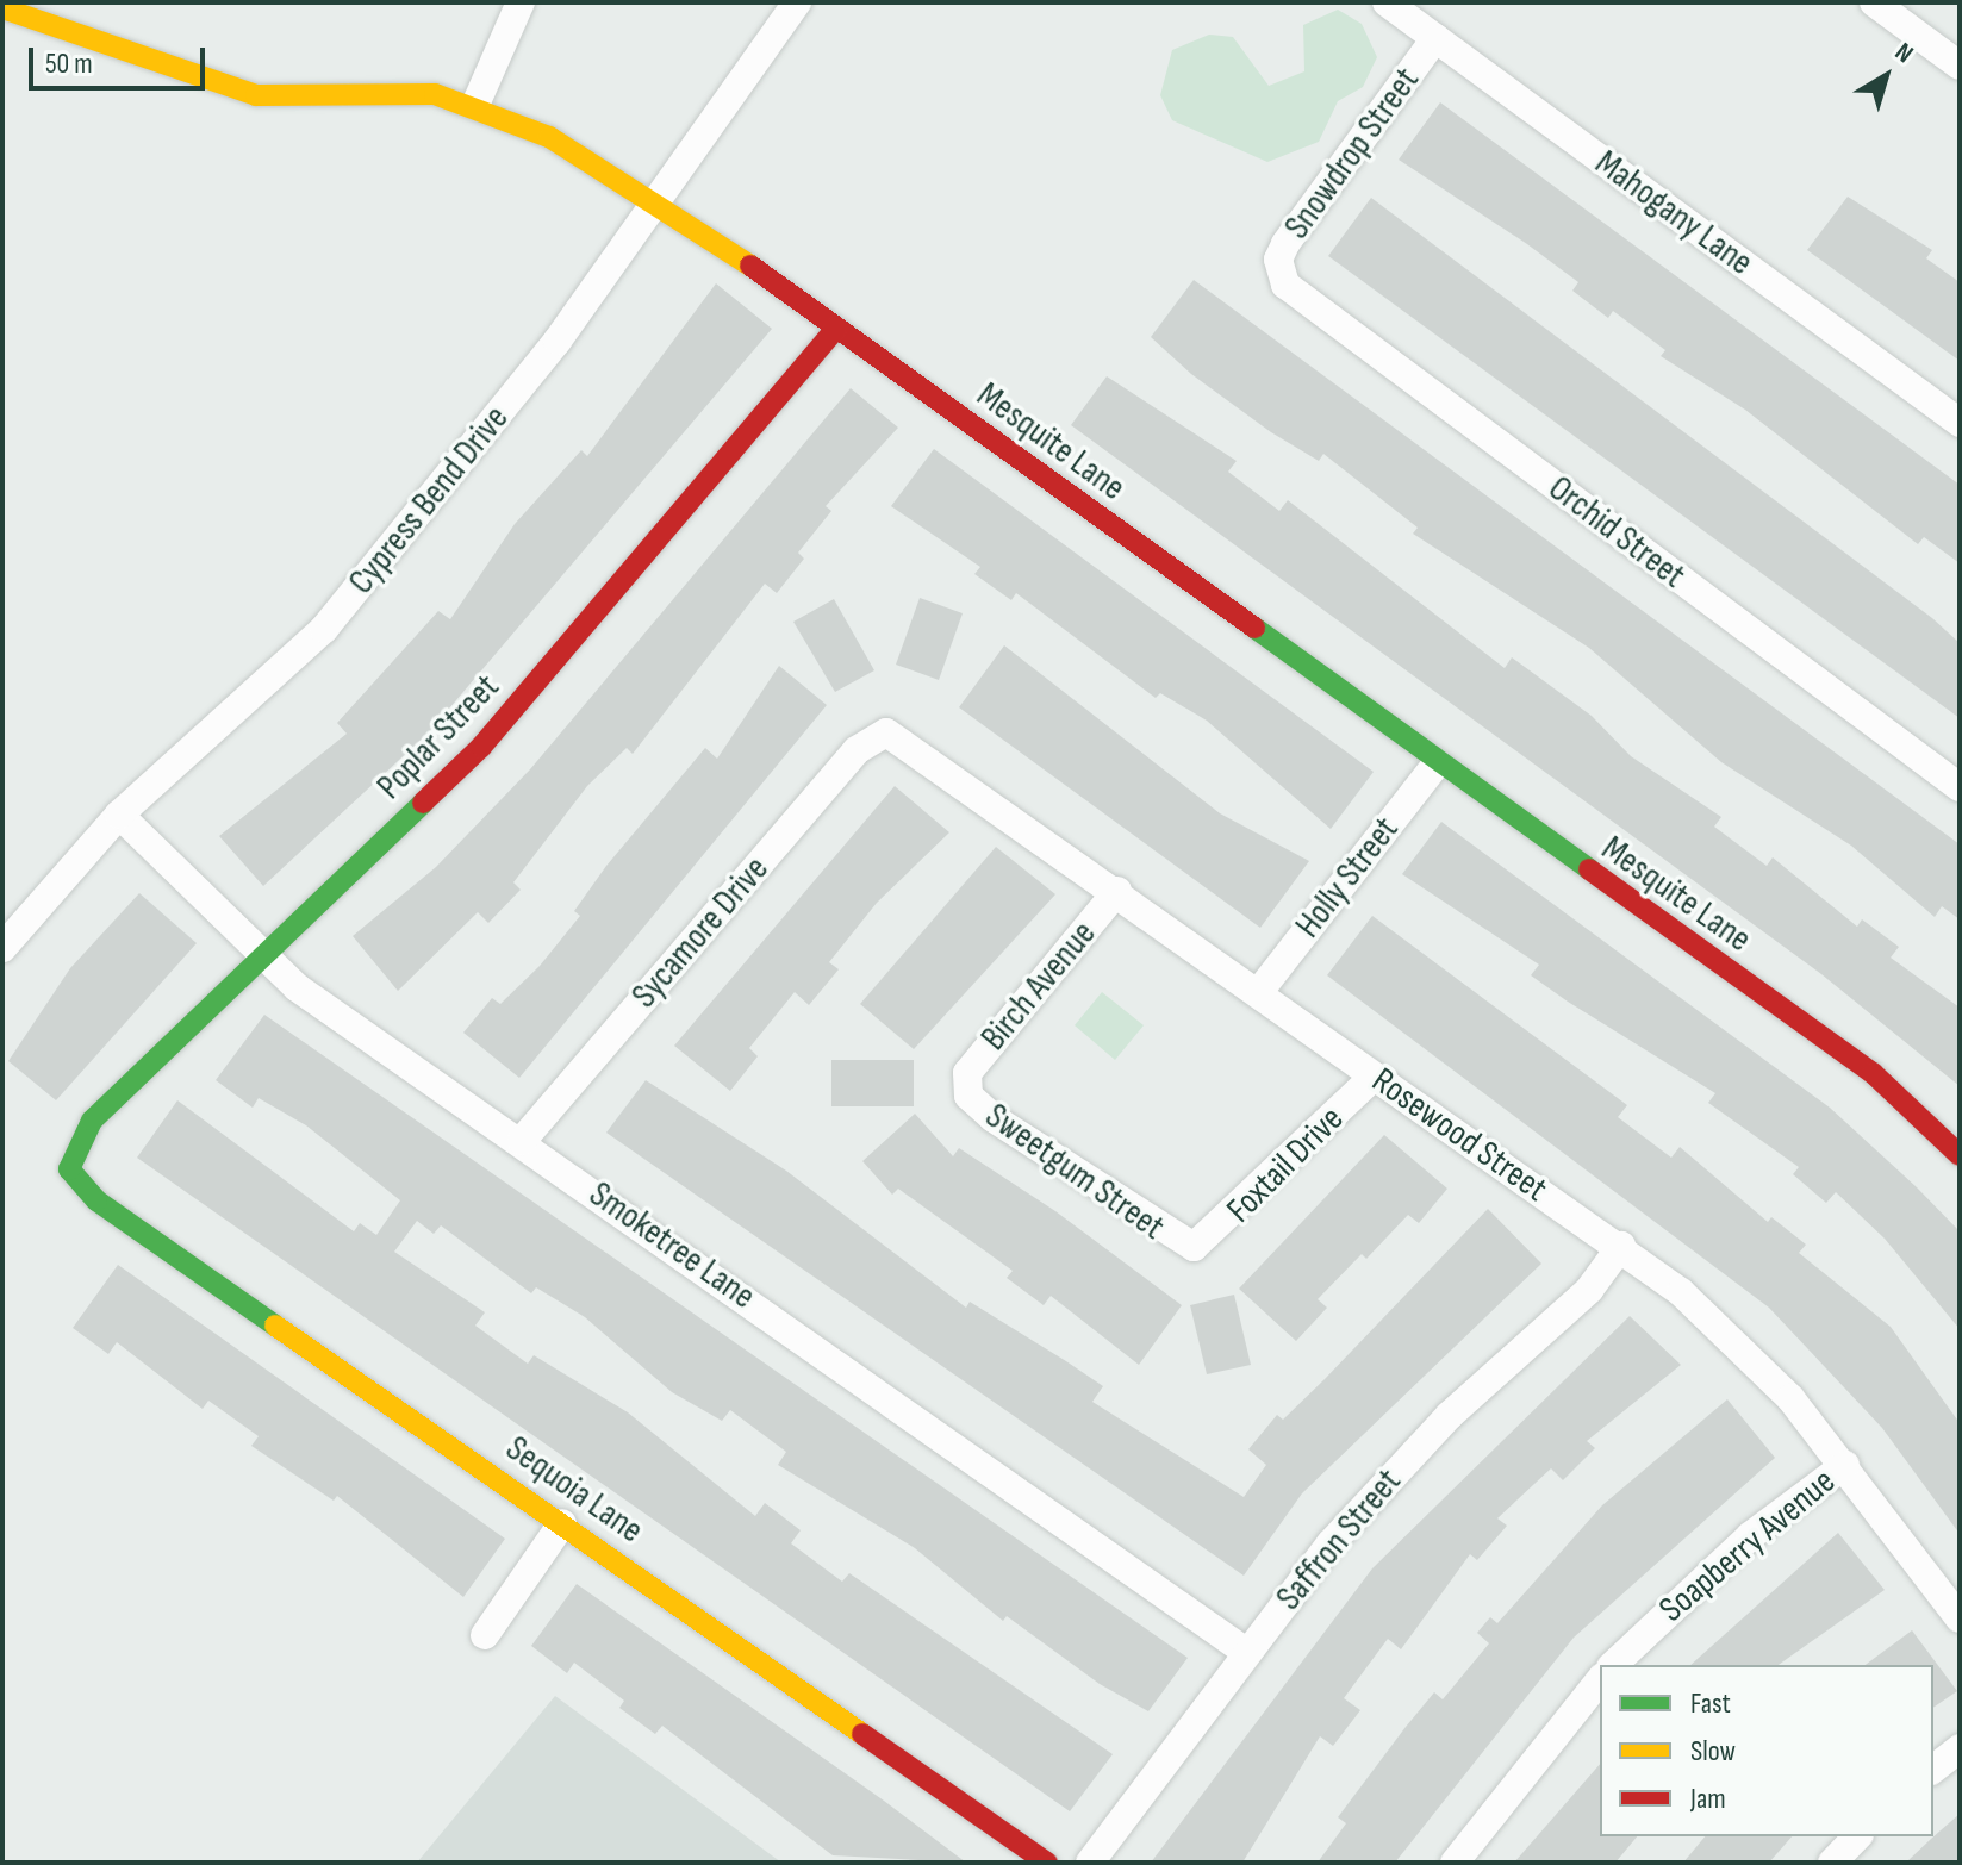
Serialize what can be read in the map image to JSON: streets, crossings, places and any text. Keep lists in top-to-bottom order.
{
  "streets": {
    "street": [
      "Snowdrop Street",
      "Mahogany Lane",
      "Mesquite Lane",
      "Cypress Bend Drive",
      "Orchid Street",
      "Poplar Street",
      "Holly Street",
      "Sycamore Drive",
      "Birch Avenue",
      "Rosewood Street",
      "Foxtail Drive",
      "Sweetgum Street",
      "Smoketree Lane",
      "Sequoia Lane",
      "Saffron Street",
      "Soapberry Avenue"
    ]
  },
  "crossings": [
    ["Snowdrop Street", "Mahogany Lane"],
    ["Snowdrop Street", "Orchid Street"],
    ["Mesquite Lane", "Cypress Bend Drive"],
    ["Mesquite Lane", "Poplar Street"],
    ["Mesquite Lane", "Holly Street"],
    ["Cypress Bend Drive", "Smoketree Lane"],
    ["Poplar Street", "Smoketree Lane"],
    ["Poplar Street", "Sequoia Lane"],
    ["Holly Street", "Rosewood Street"],
    ["Sycamore Drive", "Rosewood Street"],
    ["Sycamore Drive", "Smoketree Lane"],
    ["Birch Avenue", "Rosewood Street"],
    ["Birch Avenue", "Sweetgum Street"],
    ["Rosewood Street", "Foxtail Drive"],
    ["Rosewood Street", "Saffron Street"],
    ["Rosewood Street", "Soapberry Avenue"],
    ["Foxtail Drive", "Sweetgum Street"],
    ["Smoketree Lane", "Saffron Street"]
  ],
  "legend": ["Fast", "Slow", "Jam"],
  "scale_bar": "50 m",
  "north": "top right"
}
